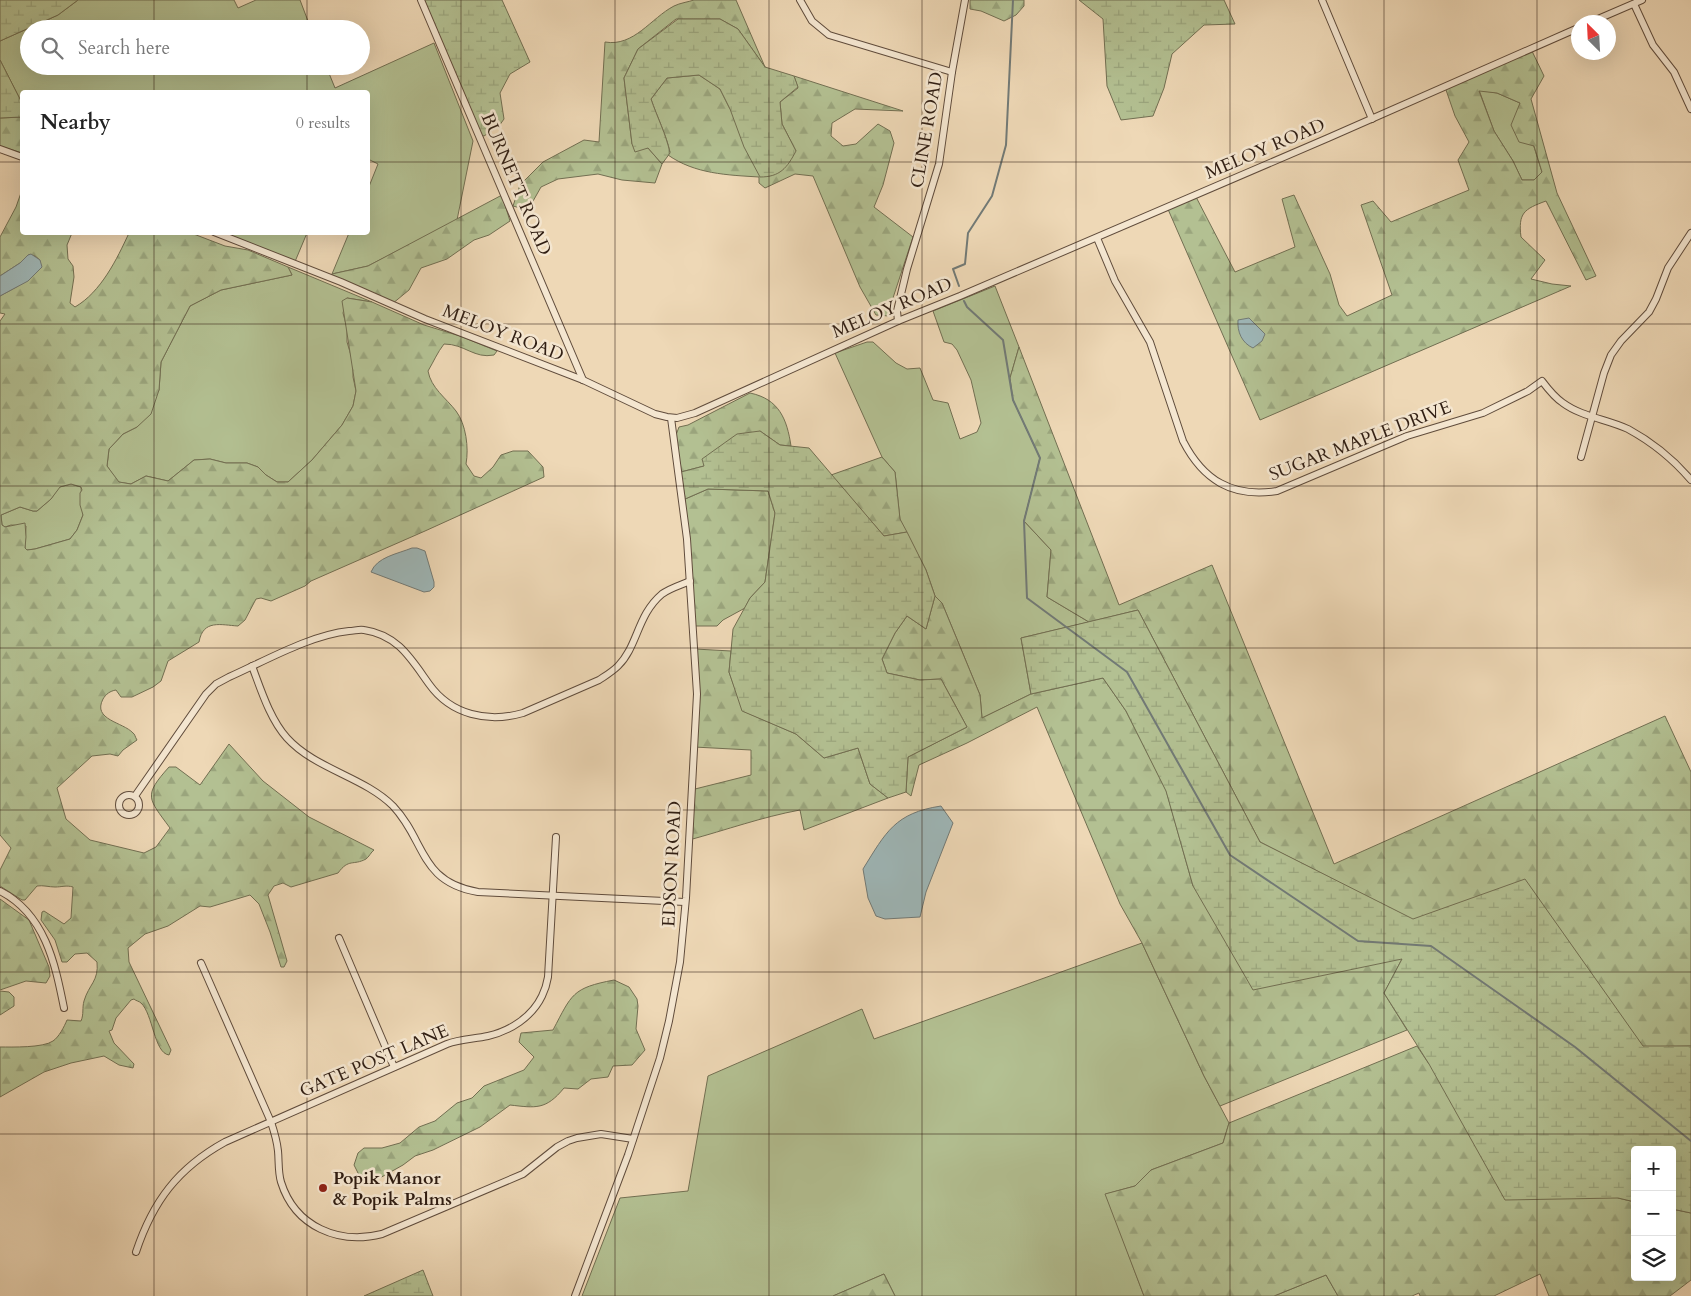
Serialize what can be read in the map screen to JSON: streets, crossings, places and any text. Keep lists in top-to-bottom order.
{
  "streets": {
    "street": [
      "CLINE ROAD",
      "MELOY ROAD",
      "BURNETT ROAD",
      "SUGAR MAPLE DRIVE",
      "EDSON ROAD",
      "GATE POST LANE"
    ]
  },
  "crossings": [
    ["CLINE ROAD", "MELOY ROAD"],
    ["MELOY ROAD", "BURNETT ROAD"],
    ["MELOY ROAD", "SUGAR MAPLE DRIVE"],
    ["MELOY ROAD", "EDSON ROAD"]
  ],
  "places": ["Popik Manor & Popik Palms"],
  "north": "top left",
  "page": {
    "search": "Search here",
    "heading": ["Nearby", "0 results"],
    "map_buttons": ["+", "−"]
  }
}
